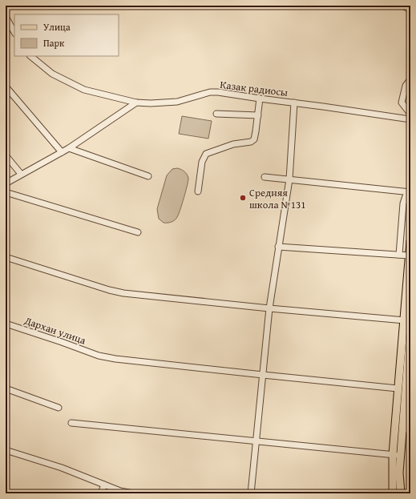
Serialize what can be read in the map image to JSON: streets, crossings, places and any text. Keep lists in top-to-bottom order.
{
  "streets": {
    "street": ["Казак радиосы", "Дархан улица"]
  },
  "places": ["Средняя школа №131"],
  "legend": ["Улица", "Парк"]
}
